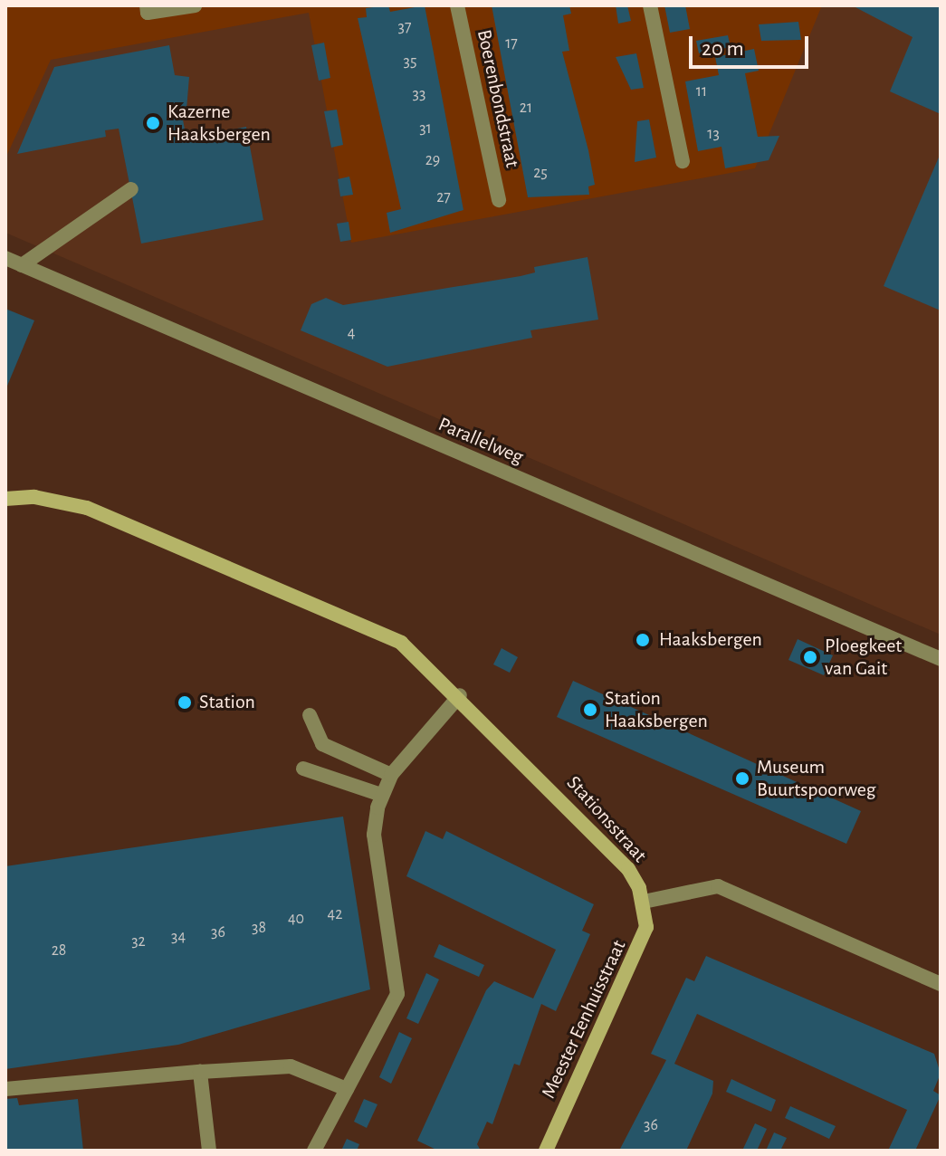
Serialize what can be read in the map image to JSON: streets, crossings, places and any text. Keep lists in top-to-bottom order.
{
  "streets": {
    "street": [
      "Boerenbondstraat",
      "Parallelweg",
      "Stationsstraat",
      "Meester Eenhuisstraat"
    ]
  },
  "crossings": [
    ["Stationsstraat", "Meester Eenhuisstraat"]
  ],
  "places": [
    "Kazerne Haaksbergen",
    "Haaksbergen",
    "Ploegkeet van Gait",
    "Station",
    "Station Haaksbergen",
    "Museum Buurtspoorweg"
  ],
  "house_numbers": [
    "37",
    "17",
    "35",
    "11",
    "33",
    "21",
    "31",
    "13",
    "29",
    "25",
    "27",
    "4",
    "42",
    "40",
    "38",
    "36",
    "34",
    "32",
    "28",
    "36"
  ],
  "scale_bar": "20 m"
}
